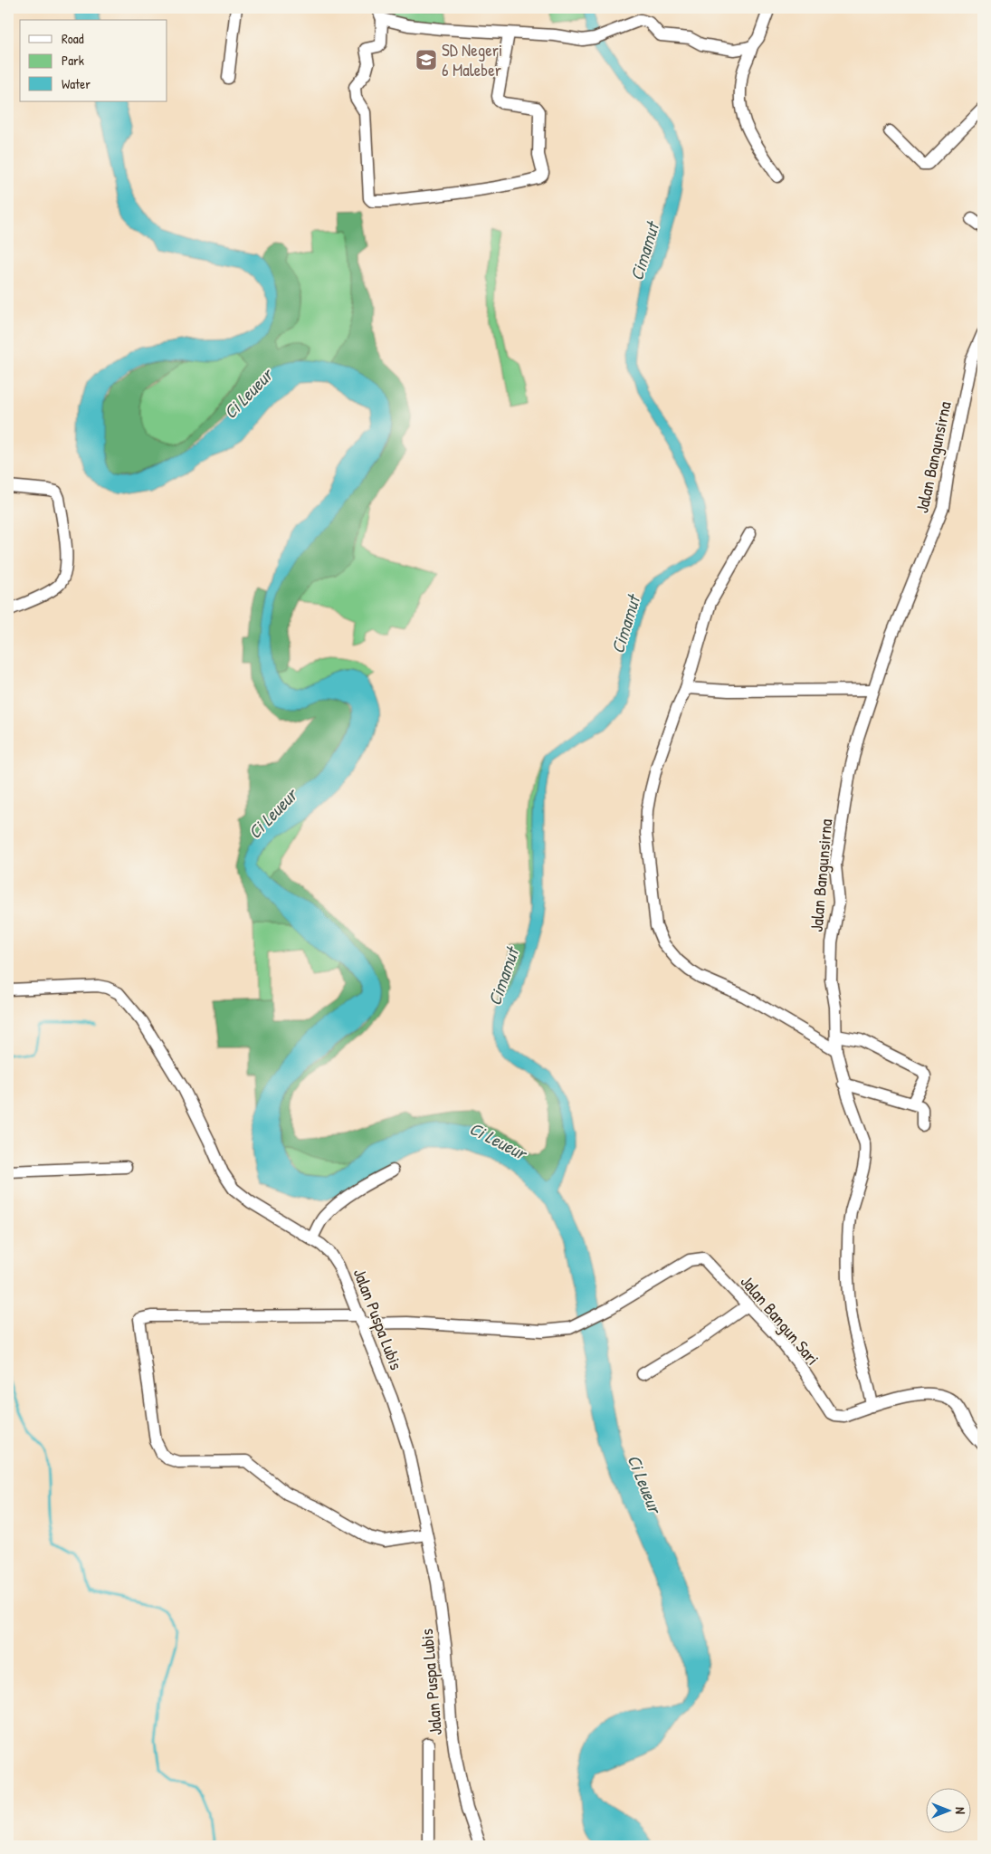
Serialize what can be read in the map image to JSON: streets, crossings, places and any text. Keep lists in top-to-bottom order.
{
  "streets": {
    "street": ["Jalan Bangunsirna", "Jalan Puspa Lubis", "Jalan Bangun Sari"]
  },
  "crossings": [
    ["Jalan Bangunsirna", "Jalan Bangun Sari"],
    ["Jalan Puspa Lubis", "Jalan Bangun Sari"]
  ],
  "water": ["Cimamut", "Ci Leueur"],
  "places": {
    "school or university": ["SD Negeri 6 Maleber"]
  },
  "legend": ["Road", "Park", "Water"],
  "north": "right"
}
